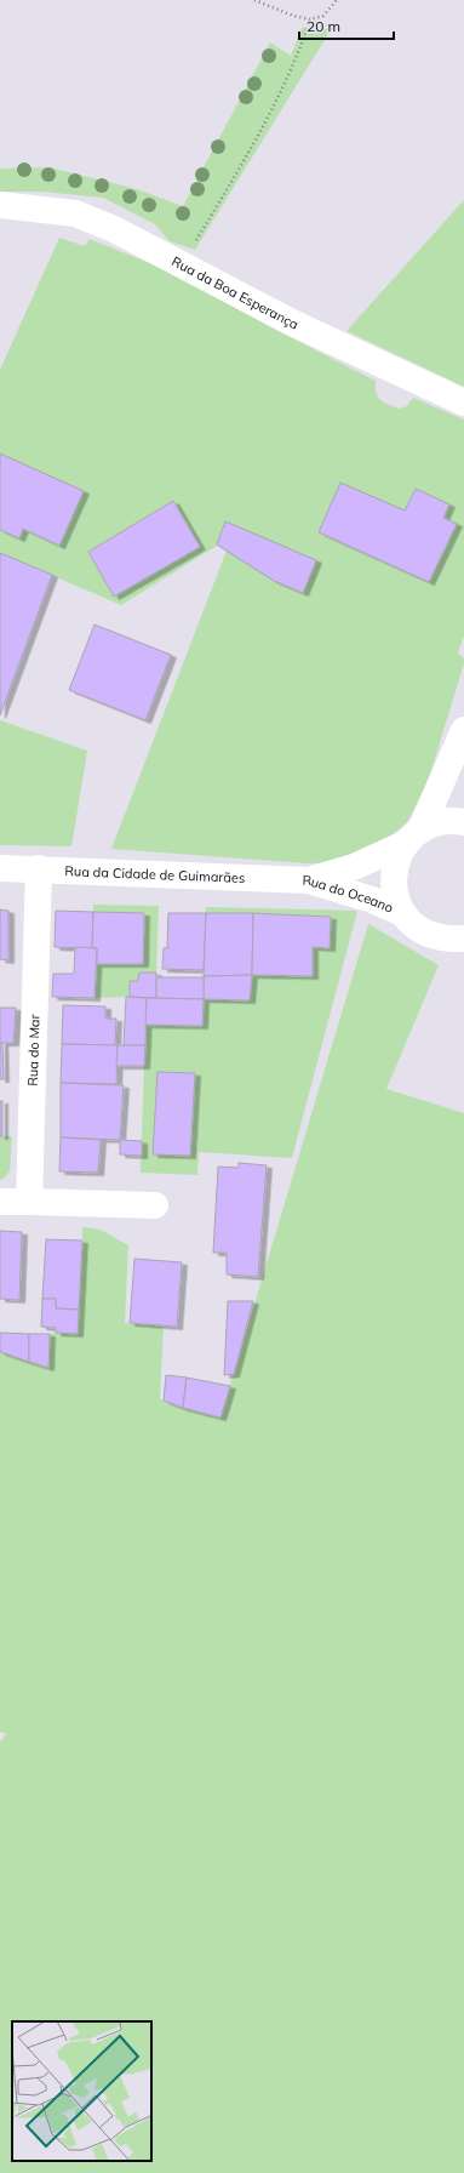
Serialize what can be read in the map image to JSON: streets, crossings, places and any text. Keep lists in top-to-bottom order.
{
  "streets": {
    "street": [
      "Rua da Boa Esperança",
      "Rua da Cidade de Guimarães",
      "Rua do Oceano",
      "Rua do Mar"
    ]
  },
  "crossings": [
    ["Rua da Cidade de Guimarães", "Rua do Oceano"],
    ["Rua da Cidade de Guimarães", "Rua do Mar"]
  ],
  "scale_bar": "20 m"
}
